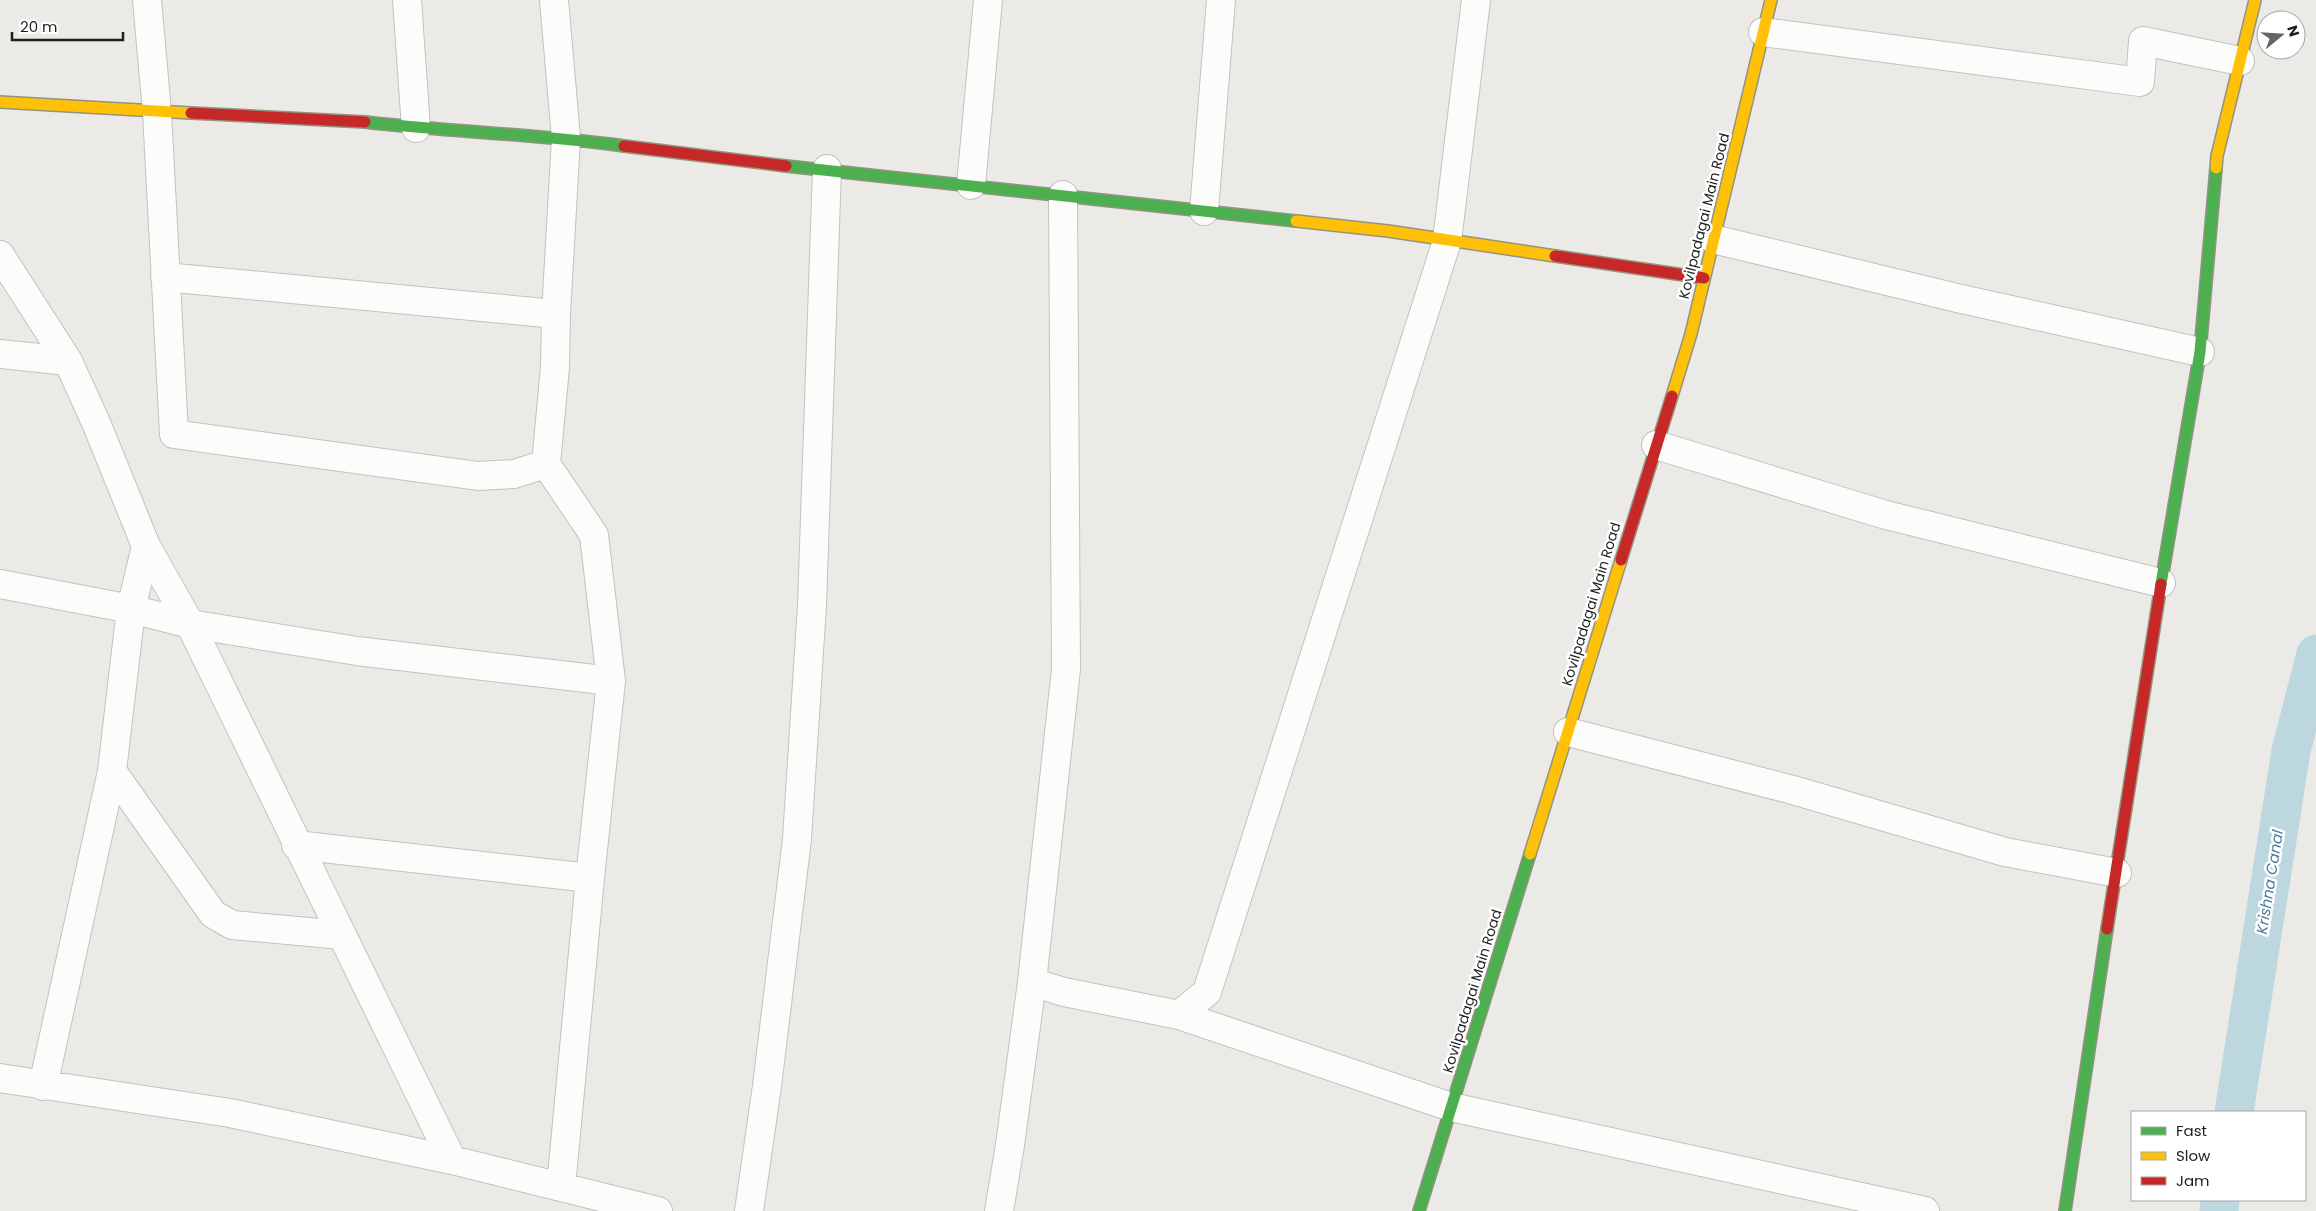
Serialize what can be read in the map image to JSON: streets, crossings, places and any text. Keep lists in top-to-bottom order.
{
  "streets": {
    "street": ["Kovilpadagai Main Road"]
  },
  "water": ["Krishna Canal"],
  "legend": ["Fast", "Slow", "Jam"],
  "scale_bar": "20 m",
  "north": "right"
}
